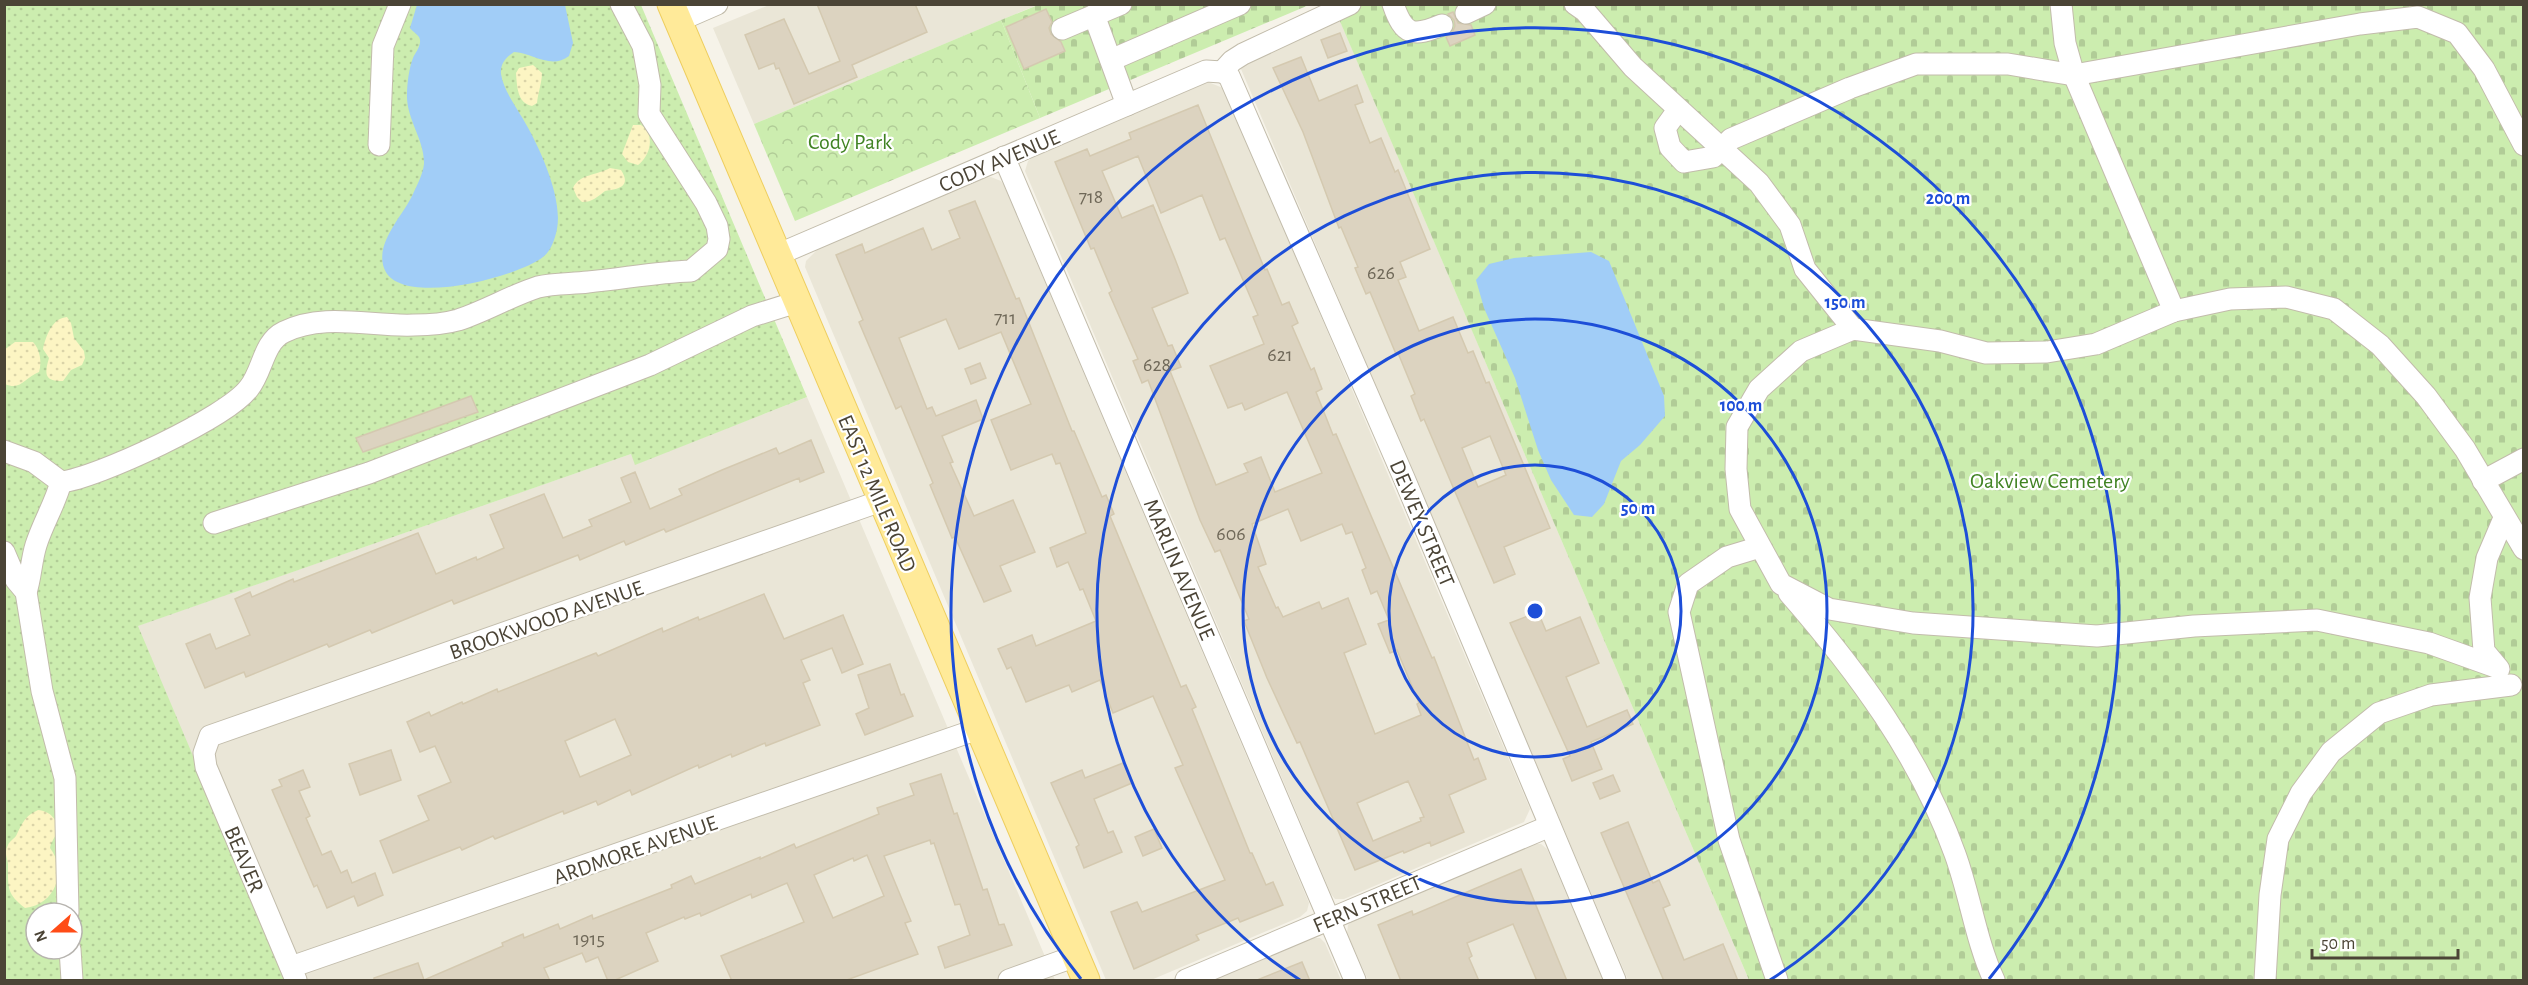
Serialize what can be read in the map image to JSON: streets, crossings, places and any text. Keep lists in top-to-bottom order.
{
  "streets": {
    "main road": ["EAST 12 MILE ROAD"],
    "street": [
      "CODY AVENUE",
      "DEWEY STREET",
      "MARLIN AVENUE",
      "BROOKWOOD AVENUE",
      "ARDMORE AVENUE",
      "BEAVER",
      "FERN STREET"
    ]
  },
  "crossings": [
    ["CODY AVENUE", "EAST 12 MILE ROAD"],
    ["CODY AVENUE", "DEWEY STREET"],
    ["CODY AVENUE", "MARLIN AVENUE"],
    ["EAST 12 MILE ROAD", "BROOKWOOD AVENUE"],
    ["EAST 12 MILE ROAD", "ARDMORE AVENUE"],
    ["DEWEY STREET", "FERN STREET"],
    ["MARLIN AVENUE", "FERN STREET"],
    ["BROOKWOOD AVENUE", "BEAVER"],
    ["ARDMORE AVENUE", "BEAVER"]
  ],
  "parks": ["Cody Park", "Oakview Cemetery"],
  "house_numbers": [
    "718",
    "626",
    "711",
    "621",
    "628",
    "606",
    "1915"
  ],
  "scale_bar": "50 m",
  "north": "left",
  "rings": [
    "200 m",
    "150 m",
    "100 m",
    "50 m"
  ]
}
